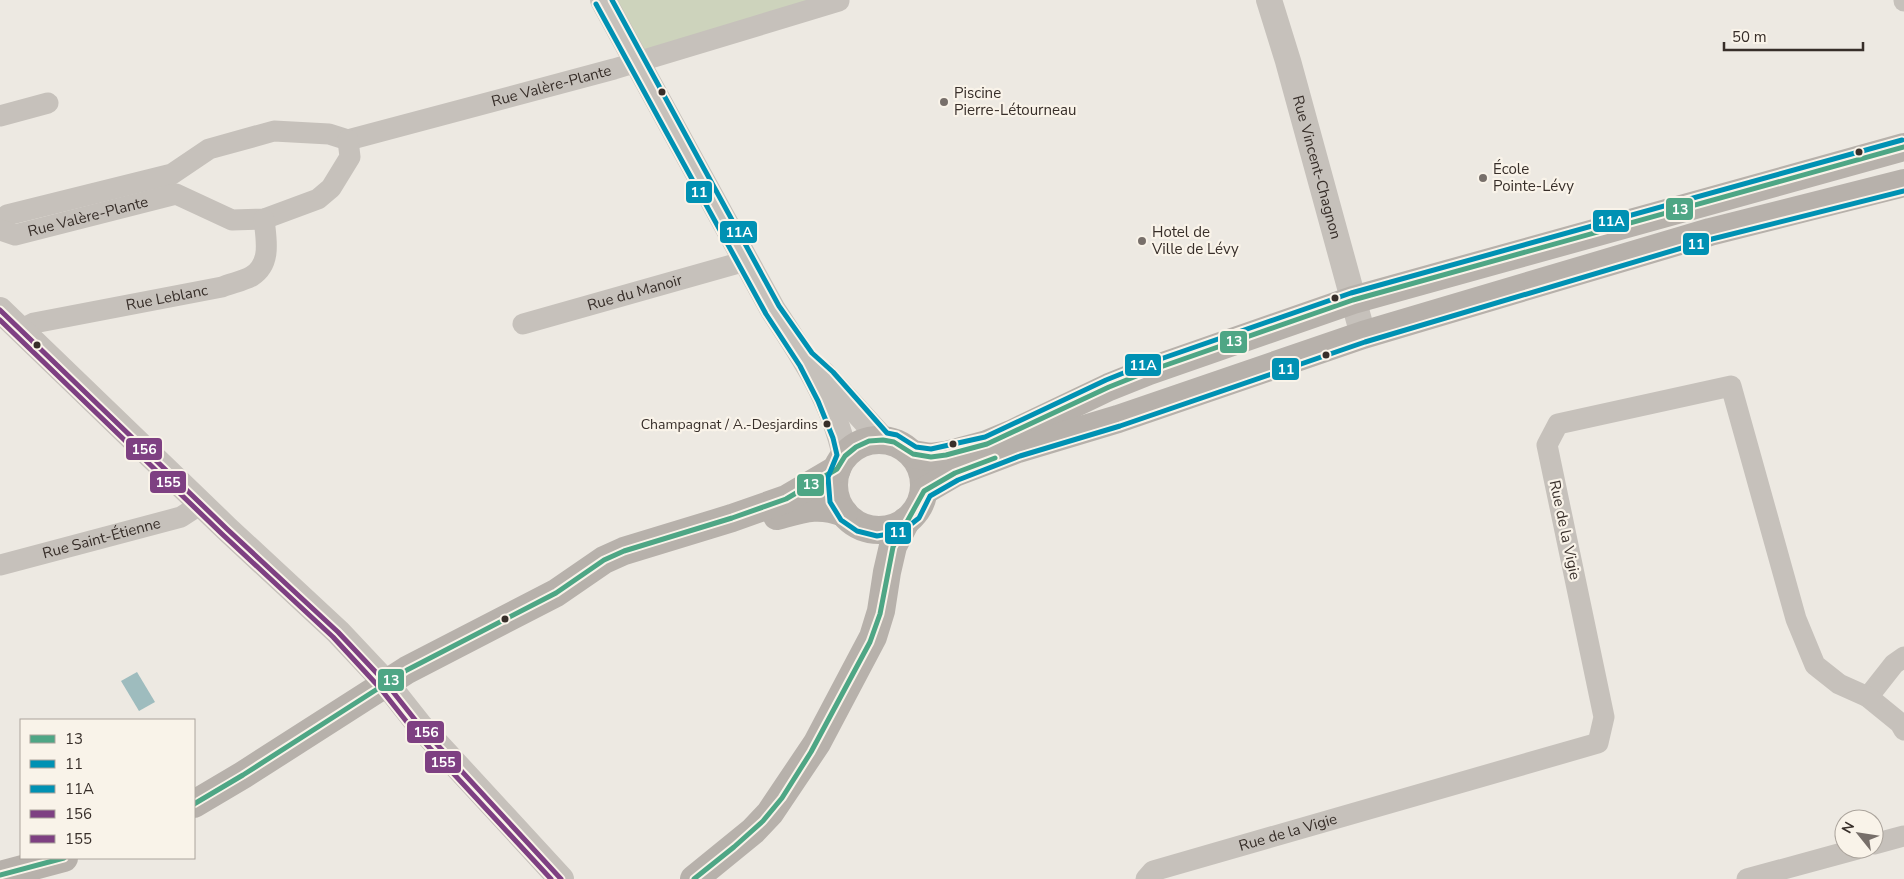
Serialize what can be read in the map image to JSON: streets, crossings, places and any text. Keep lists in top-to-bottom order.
{
  "streets": {
    "street": [
      "Rue Valère-Plante",
      "Rue Vincent-Chagnon",
      "Rue du Manoir",
      "Rue Leblanc",
      "Rue de la Vigie",
      "Rue Saint-Étienne"
    ]
  },
  "places": [
    "Piscine Pierre-Létourneau",
    "École Pointe-Lévy",
    "Hotel de Ville de Lévy",
    "Champagnat / A.-Desjardins"
  ],
  "lines": [
    "transit line 11A",
    "transit line 11",
    "transit line 13",
    "transit line 156",
    "transit line 155"
  ],
  "legend": [
    "13",
    "11",
    "11A",
    "156",
    "155"
  ],
  "scale_bar": "50 m",
  "north": "top left"
}
